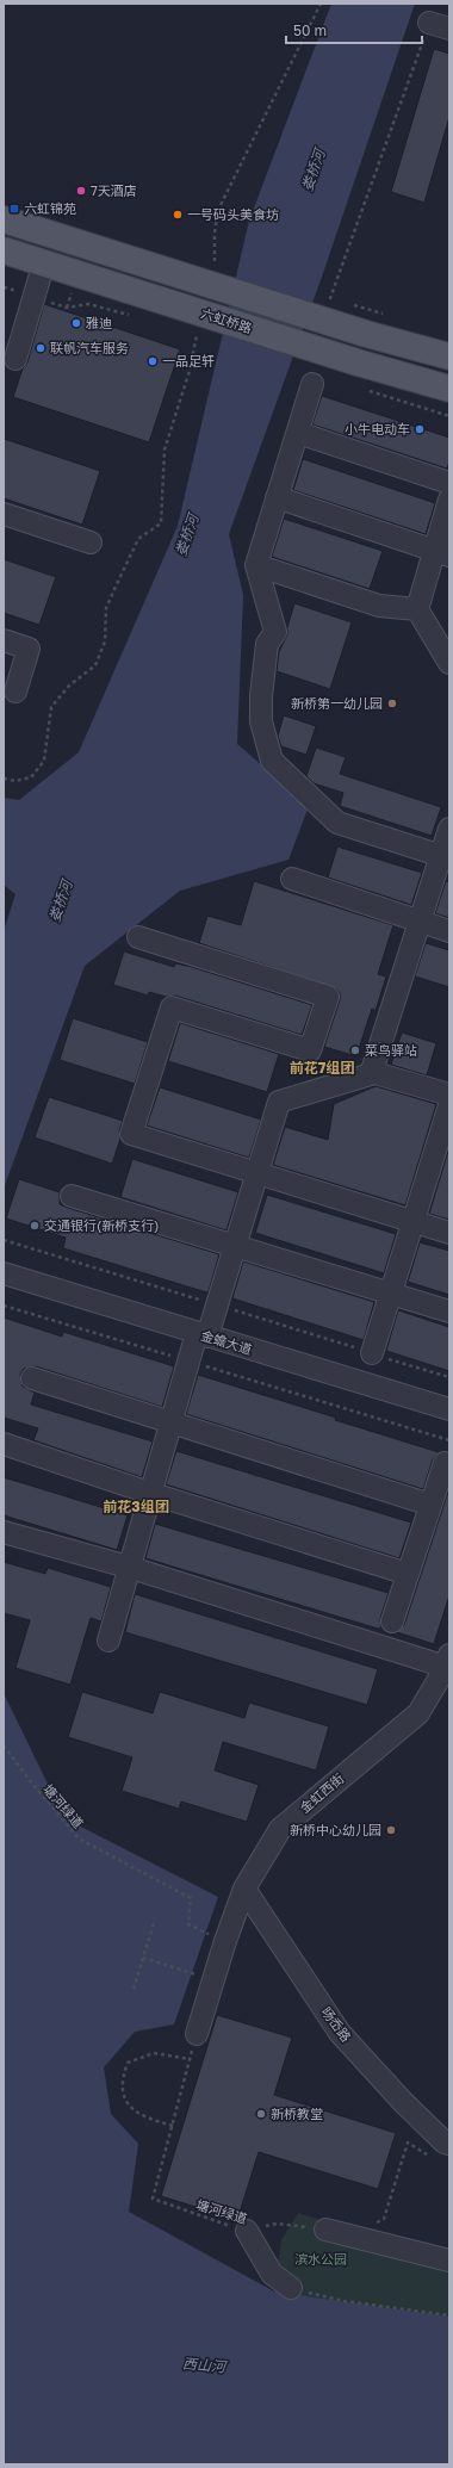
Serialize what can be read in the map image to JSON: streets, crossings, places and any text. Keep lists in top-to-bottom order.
{
  "streets": {
    "main road": ["六虹桥路"],
    "street": ["金蟾大道", "金虹西街", "旸岙路"],
    "path": ["塘河绿道"]
  },
  "crossings": [
    ["金虹西街", "塘河绿道"],
    ["金虹西街", "旸岙路"]
  ],
  "districts": ["前花7组团", "前花3组团"],
  "water": ["娄桥河", "西山河"],
  "parks": ["滨水公园"],
  "places": {
    "other": [
      "7天酒店",
      "一号码头美食坊",
      "雅迪",
      "联帆汽车服务",
      "一品足轩",
      "小牛电动车",
      "新桥第一幼儿园",
      "菜鸟驿站",
      "交通银行(新桥支行)",
      "新桥中心幼儿园",
      "新桥教堂"
    ],
    "transit": ["六虹锦苑"]
  },
  "scale_bar": "50 m"
}
